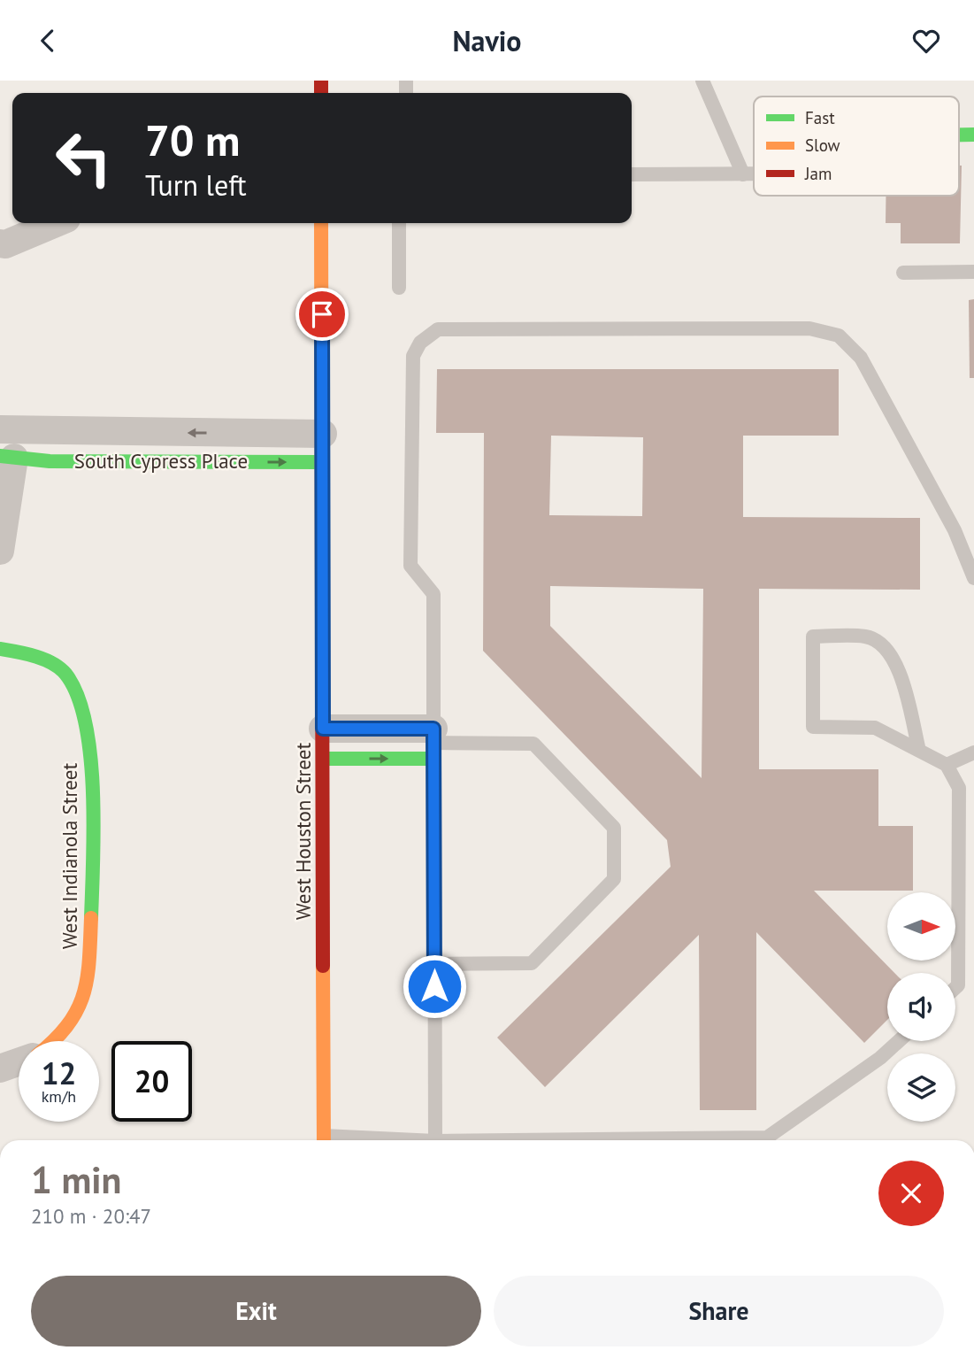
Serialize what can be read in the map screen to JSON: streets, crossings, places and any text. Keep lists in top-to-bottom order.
{
  "streets": {
    "street": ["South Cypress Place", "West Houston Street", "West Indianola Street"]
  },
  "crossings": [
    ["South Cypress Place", "West Houston Street"]
  ],
  "legend": ["Fast", "Slow", "Jam"],
  "north": "right",
  "page": {
    "header": "Navio",
    "turn": ["70 m", "Turn left"],
    "speed": "12 km/h",
    "limit": "20",
    "heading": ["1 min", "210 m · 20:47"],
    "buttons": ["Exit", "Share"]
  }
}
